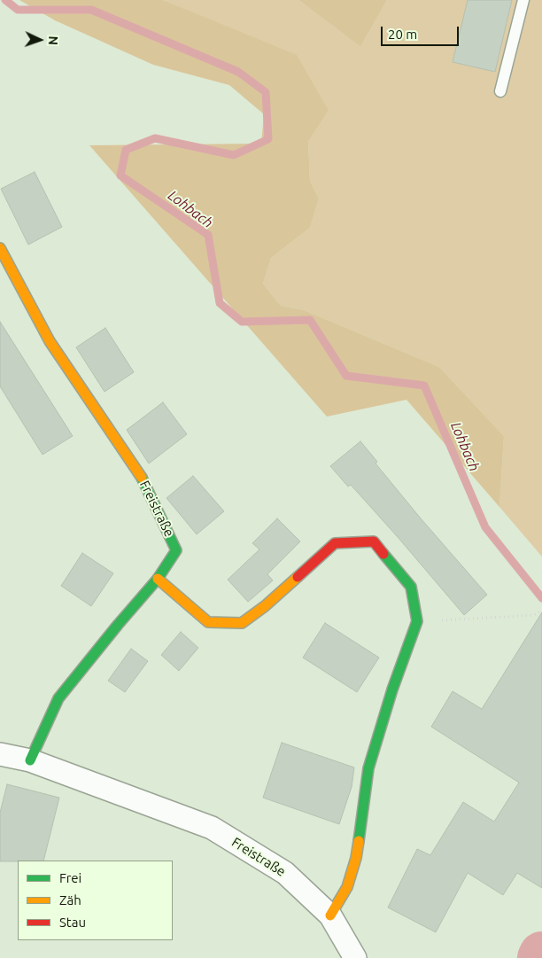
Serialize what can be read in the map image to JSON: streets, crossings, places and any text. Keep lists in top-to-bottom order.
{
  "streets": {
    "street": ["Freistraße"]
  },
  "water": ["Lohbach"],
  "legend": ["Frei", "Zäh", "Stau"],
  "scale_bar": "20 m",
  "north": "right"
}
